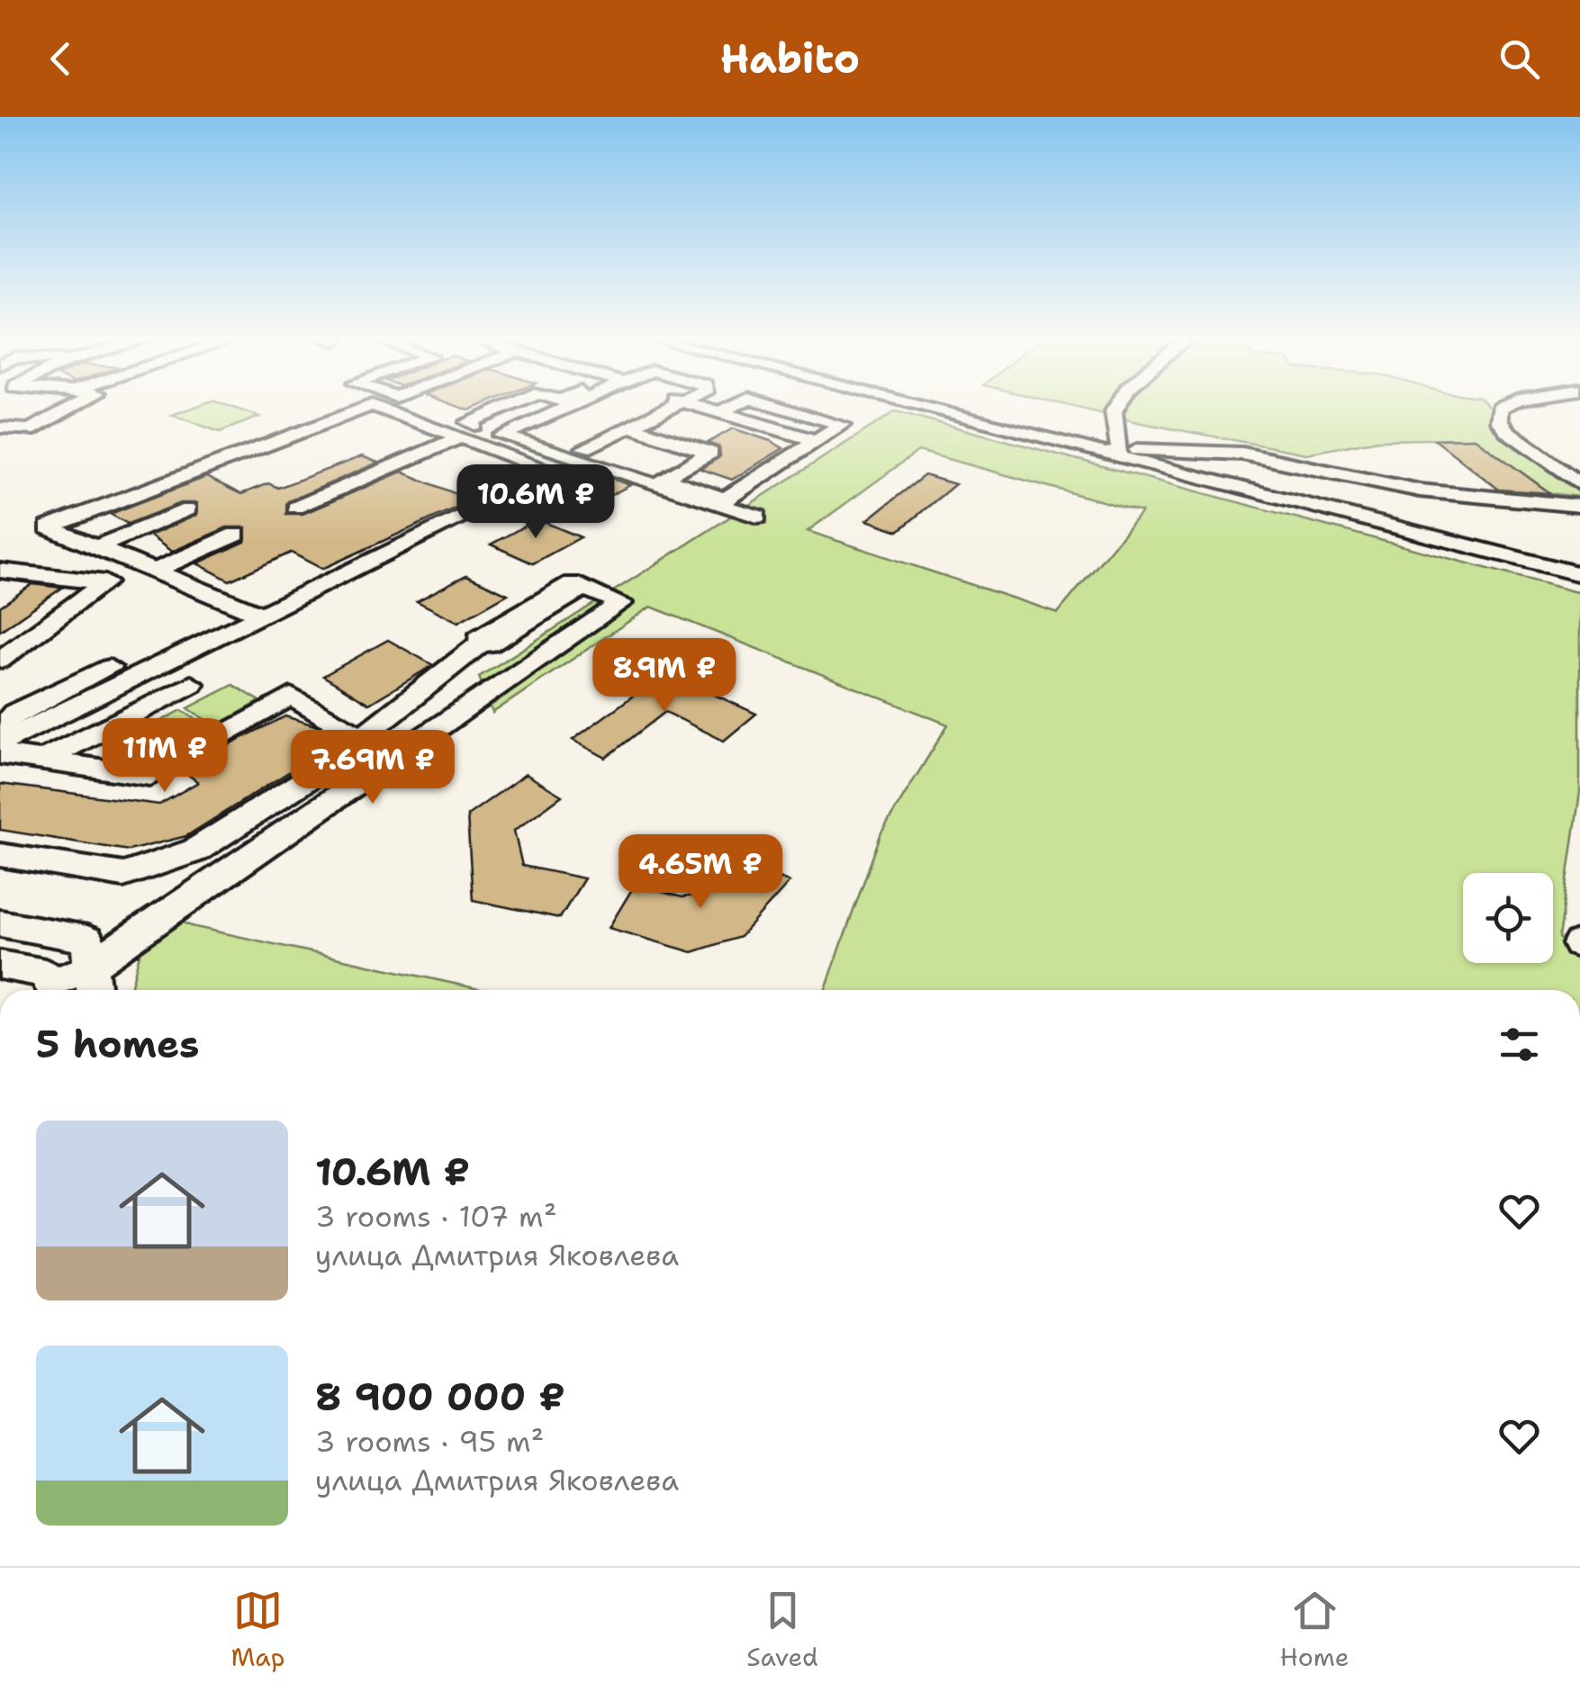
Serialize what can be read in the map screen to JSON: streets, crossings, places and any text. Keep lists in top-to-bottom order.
{
  "page": {
    "header": "Habito",
    "price": [
      "10.6M ₽",
      "8.9M ₽",
      "11M ₽",
      "7.69M ₽",
      "4.65M ₽"
    ],
    "heading": "5 homes",
    "list": [
      {
        "name": "10.6M ₽",
        "note": "3 rooms · 107 m² · улица Дмитрия Яковлева"
      },
      {
        "name": "8 900 000 ₽",
        "note": "3 rooms · 95 m² · улица Дмитрия Яковлева"
      }
    ],
    "tabs": ["Map", "Saved", "Home"]
  }
}
